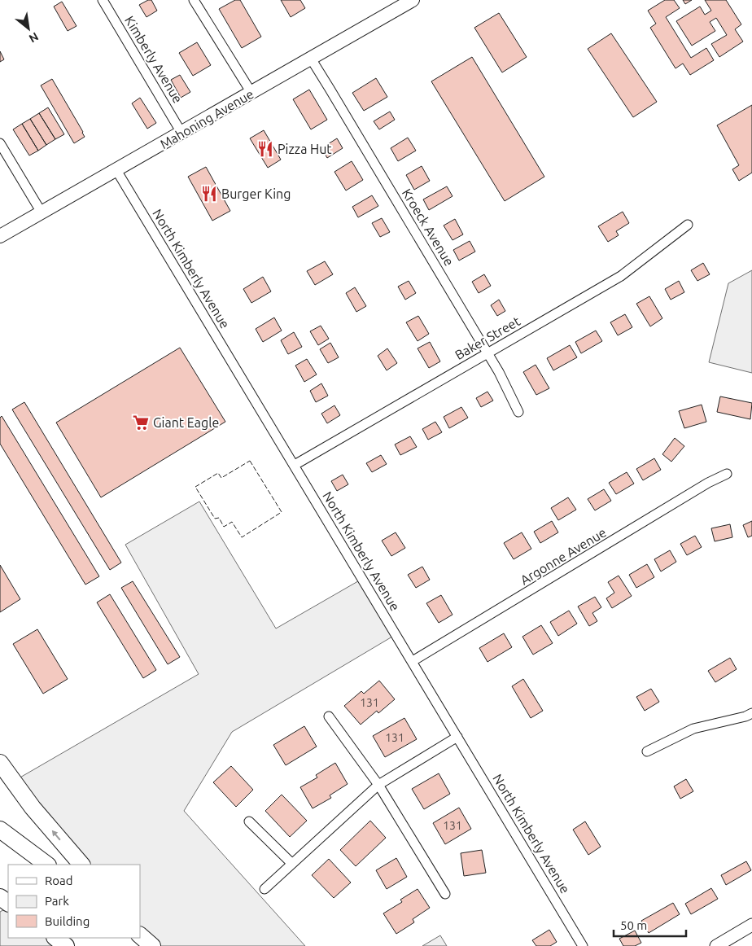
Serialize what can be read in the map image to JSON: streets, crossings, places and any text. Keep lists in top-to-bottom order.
{
  "streets": {
    "main road": ["Mahoning Avenue"],
    "street": [
      "Kimberly Avenue",
      "Kroeck Avenue",
      "North Kimberly Avenue",
      "Baker Street",
      "Argonne Avenue"
    ]
  },
  "crossings": [
    ["Kimberly Avenue", "Mahoning Avenue"],
    ["Mahoning Avenue", "Kroeck Avenue"],
    ["Mahoning Avenue", "North Kimberly Avenue"],
    ["Kroeck Avenue", "Baker Street"],
    ["North Kimberly Avenue", "Baker Street"],
    ["North Kimberly Avenue", "Argonne Avenue"]
  ],
  "places": {
    "restaurant": ["Pizza Hut", "Burger King"],
    "supermarket": ["Giant Eagle"]
  },
  "house_numbers": ["131", "131", "131"],
  "legend": ["Road", "Park", "Building"],
  "scale_bar": "50 m",
  "north": "bottom right"
}
